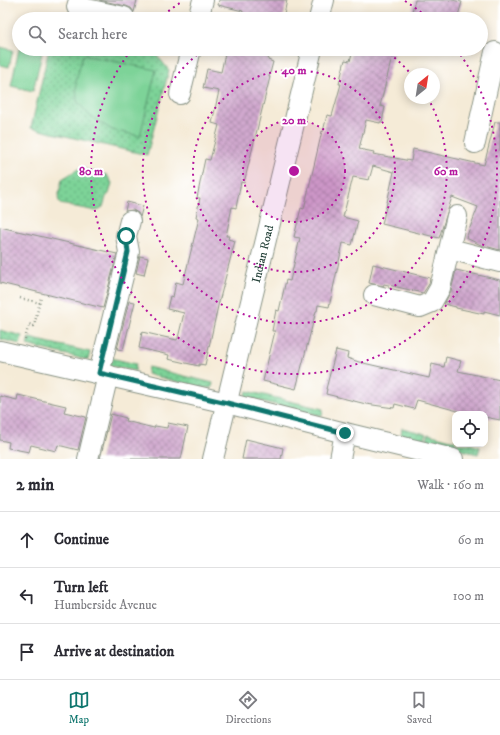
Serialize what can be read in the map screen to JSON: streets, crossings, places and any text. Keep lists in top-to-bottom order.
{
  "streets": {
    "street": ["Indian Road"]
  },
  "north": "top right",
  "page": {
    "search": "Search here",
    "heading": ["2 min", "Walk · 160 m"],
    "list": [
      ["Continue", "60 m"],
      ["Turn left", "Humberside Avenue", "100 m"],
      "Arrive at destination"
    ],
    "nav": ["Map", "Directions", "Saved"]
  },
  "rings": [
    "40 m",
    "20 m",
    "60 m",
    "80 m"
  ]
}
